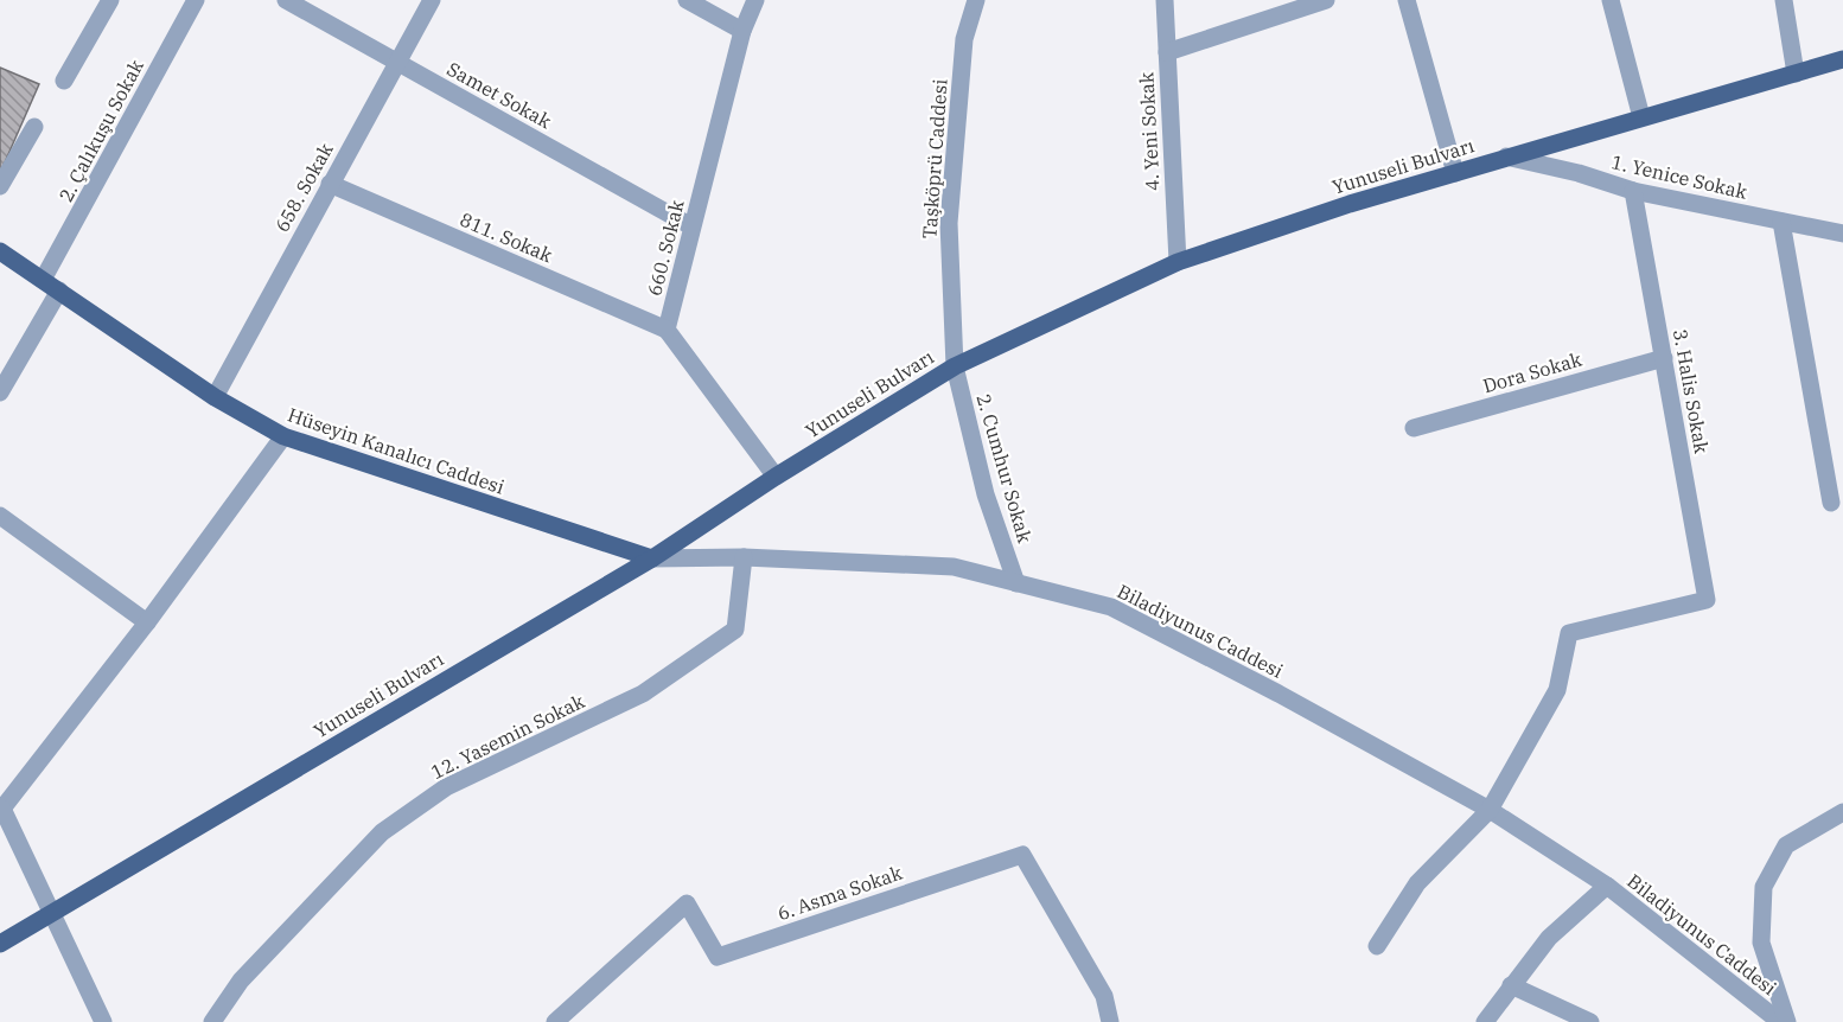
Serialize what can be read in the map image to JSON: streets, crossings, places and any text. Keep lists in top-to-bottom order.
{
  "streets": {
    "main road": ["Yunuseli Bulvarı", "Hüseyin Kanalıcı Caddesi"],
    "street": [
      "Samet Sokak",
      "2. Çalıkuşu Sokak",
      "4. Yeni Sokak",
      "Taşköprü Caddesi",
      "1. Yenice Sokak",
      "658. Sokak",
      "811. Sokak",
      "660. Sokak",
      "Dora Sokak",
      "3. Halis Sokak",
      "2. Cumhur Sokak",
      "Biladiyunus Caddesi",
      "12. Yasemin Sokak",
      "6. Asma Sokak"
    ]
  },
  "crossings": [
    ["Samet Sokak", "658. Sokak"],
    ["Samet Sokak", "660. Sokak"],
    ["2. Çalıkuşu Sokak", "Hüseyin Kanalıcı Caddesi"],
    ["4. Yeni Sokak", "Yunuseli Bulvarı"],
    ["Taşköprü Caddesi", "Yunuseli Bulvarı"],
    ["Taşköprü Caddesi", "2. Cumhur Sokak"],
    ["Yunuseli Bulvarı", "1. Yenice Sokak"],
    ["Yunuseli Bulvarı", "Hüseyin Kanalıcı Caddesi"],
    ["Yunuseli Bulvarı", "2. Cumhur Sokak"],
    ["Yunuseli Bulvarı", "Biladiyunus Caddesi"],
    ["1. Yenice Sokak", "3. Halis Sokak"],
    ["658. Sokak", "811. Sokak"],
    ["658. Sokak", "Hüseyin Kanalıcı Caddesi"],
    ["811. Sokak", "660. Sokak"],
    ["Dora Sokak", "3. Halis Sokak"],
    ["3. Halis Sokak", "Biladiyunus Caddesi"],
    ["Hüseyin Kanalıcı Caddesi", "Biladiyunus Caddesi"],
    ["2. Cumhur Sokak", "Biladiyunus Caddesi"],
    ["Biladiyunus Caddesi", "12. Yasemin Sokak"]
  ]
}
